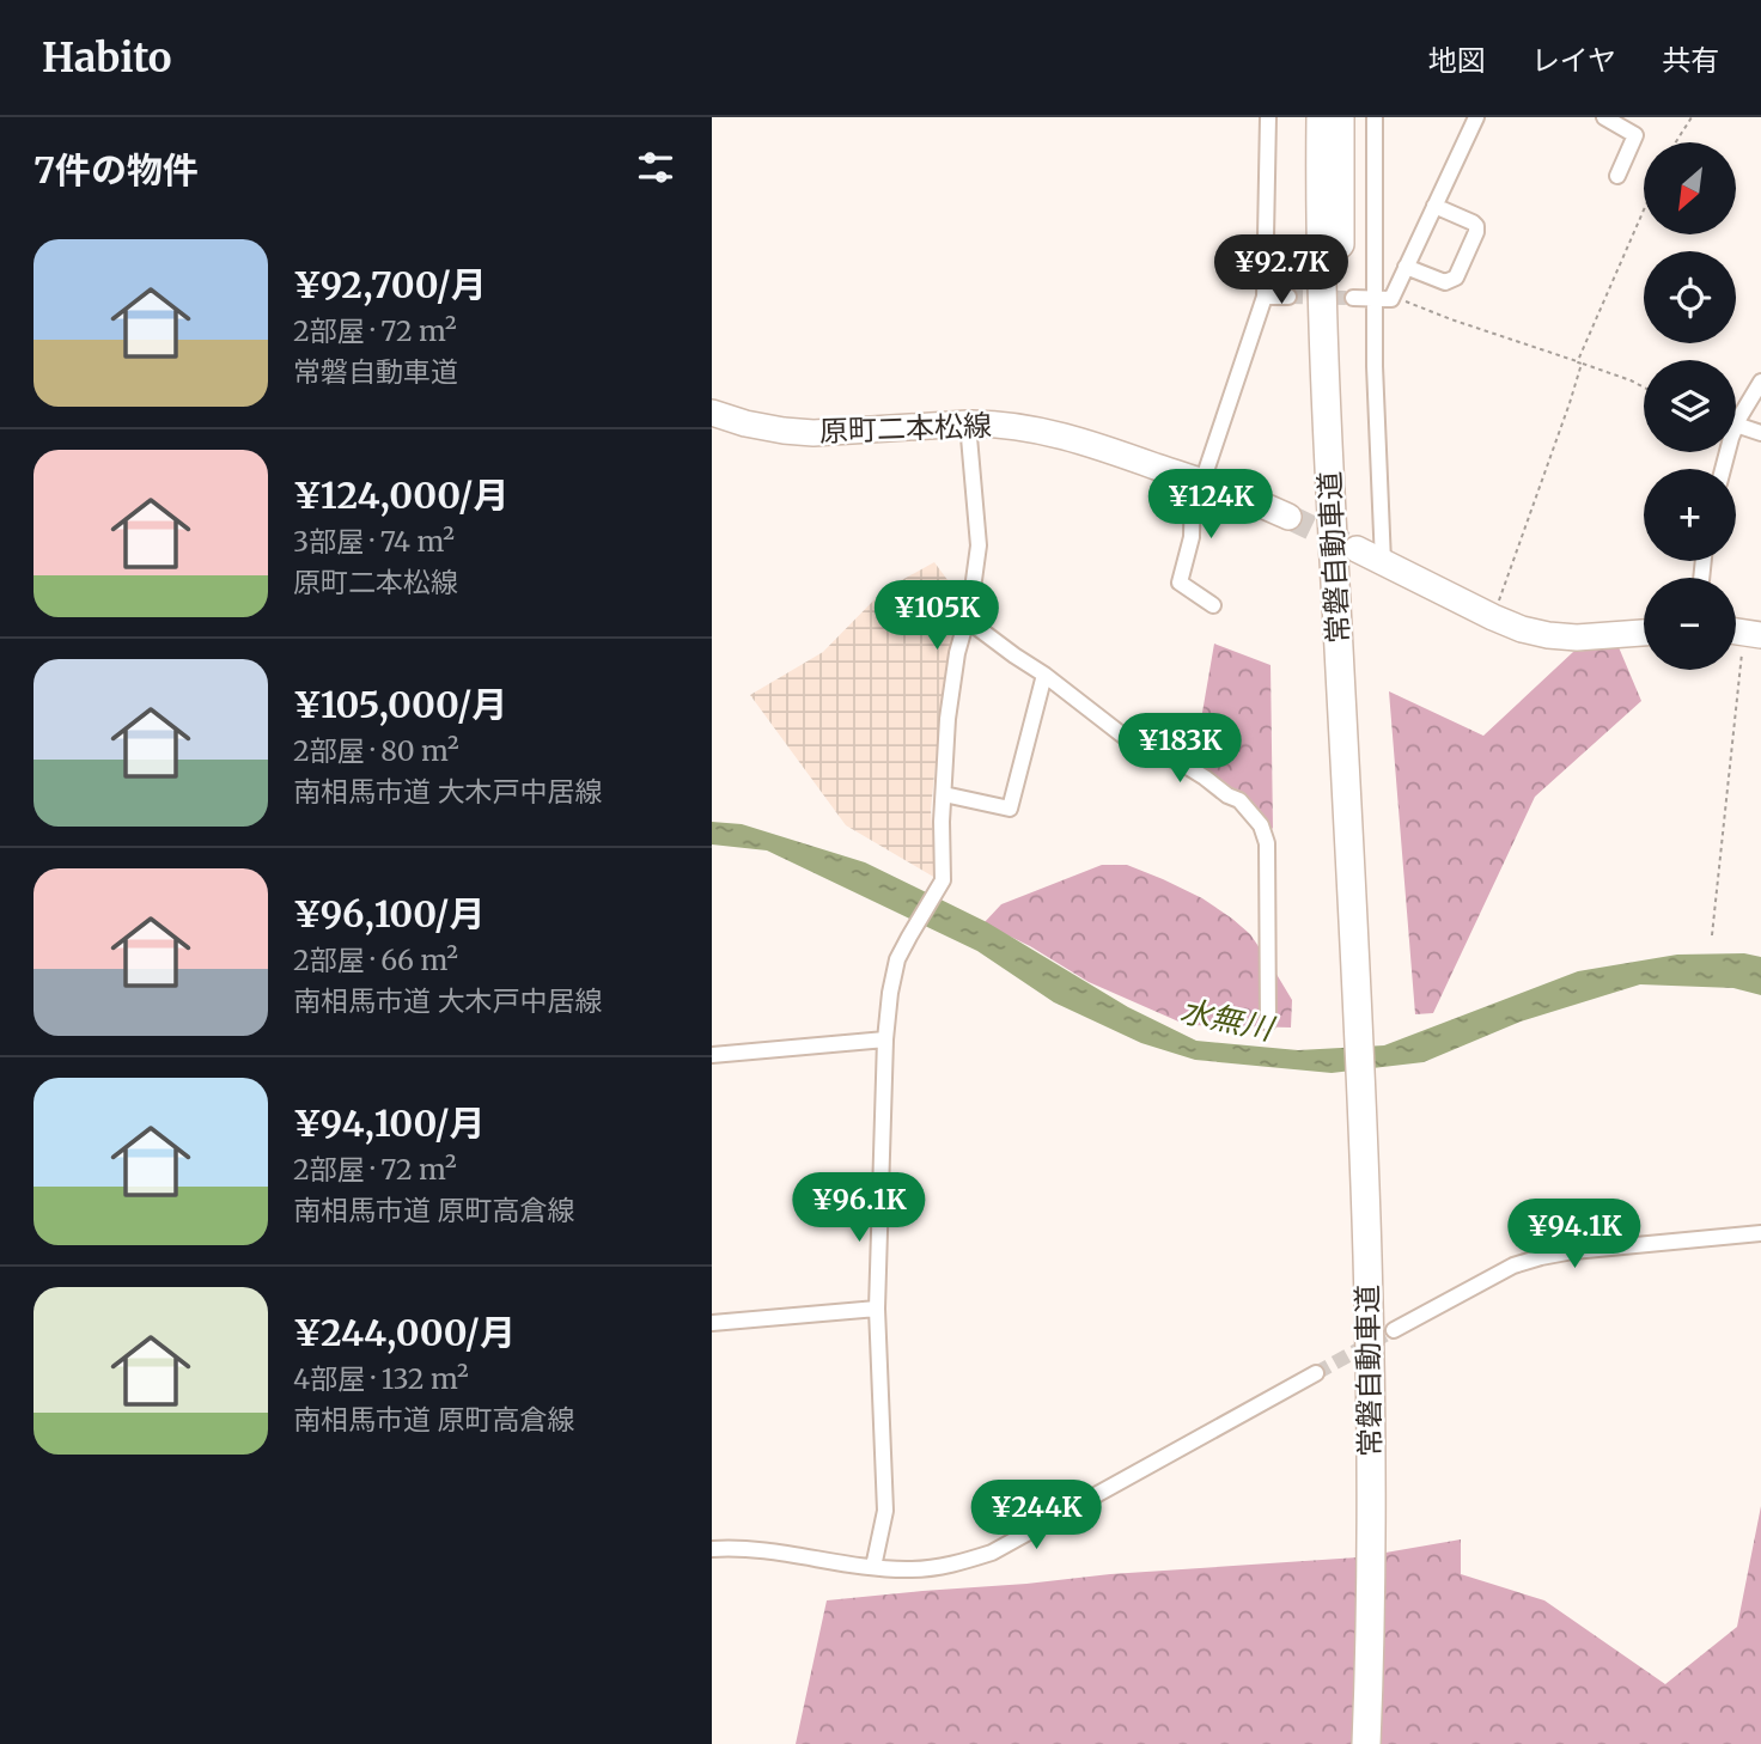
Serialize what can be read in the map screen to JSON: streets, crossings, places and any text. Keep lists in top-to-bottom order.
{
  "streets": {
    "highway": ["常磐自動車道"],
    "main road": ["原町二本松線"]
  },
  "water": ["水無川"],
  "north": "bottom left",
  "page": {
    "header": "Habito",
    "nav": ["地図", "レイヤ", "共有"],
    "heading": "7件の物件",
    "map_buttons": ["+", "−"],
    "list": [
      {
        "name": "¥92,700/月",
        "note": "2部屋 · 72 m² · 常磐自動車道"
      },
      {
        "name": "¥124,000/月",
        "note": "3部屋 · 74 m² · 原町二本松線"
      },
      {
        "name": "¥105,000/月",
        "note": "2部屋 · 80 m² · 南相馬市道 大木戸中居線"
      },
      {
        "name": "¥96,100/月",
        "note": "2部屋 · 66 m² · 南相馬市道 大木戸中居線"
      },
      {
        "name": "¥94,100/月",
        "note": "2部屋 · 72 m² · 南相馬市道 原町高倉線"
      },
      {
        "name": "¥244,000/月",
        "note": "4部屋 · 132 m² · 南相馬市道 原町高倉線"
      }
    ],
    "price": [
      "¥92.7K",
      "¥124K",
      "¥105K",
      "¥183K",
      "¥96.1K",
      "¥94.1K",
      "¥244K"
    ]
  }
}
